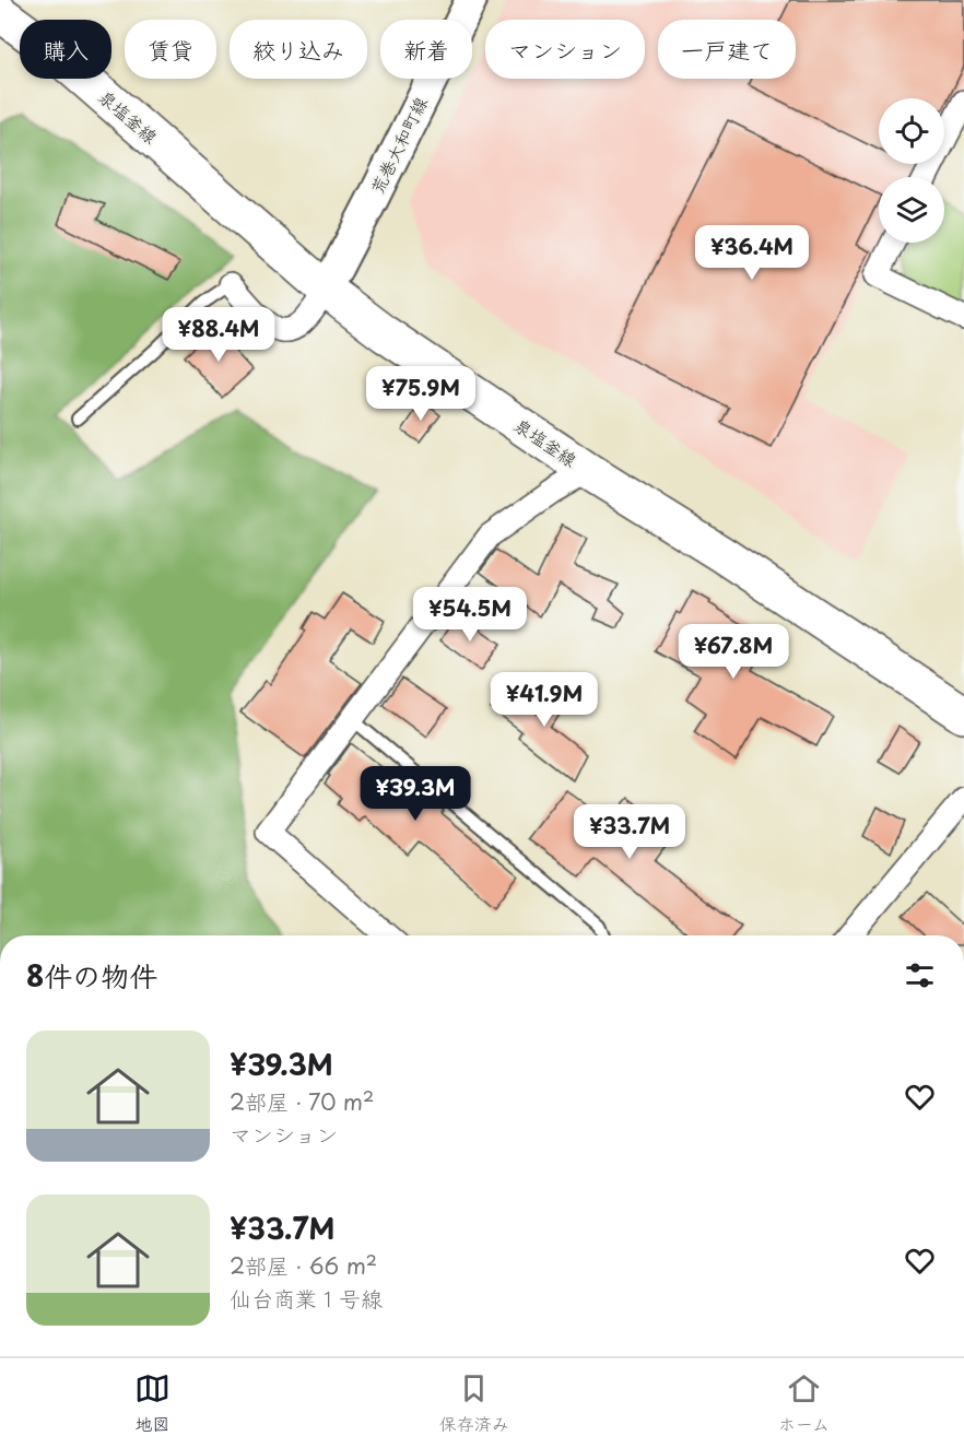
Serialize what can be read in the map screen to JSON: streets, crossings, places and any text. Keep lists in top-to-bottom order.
{
  "streets": {
    "main road": ["泉塩釜線"],
    "street": ["荒巻大和町線"]
  },
  "crossings": [
    ["泉塩釜線", "荒巻大和町線"]
  ],
  "page": {
    "chip": [
      "購入",
      "賃貸",
      "絞り込み",
      "新着",
      "マンション",
      "一戸建て"
    ],
    "price": [
      "¥36.4M",
      "¥88.4M",
      "¥75.9M",
      "¥54.5M",
      "¥67.8M",
      "¥41.9M",
      "¥39.3M",
      "¥33.7M"
    ],
    "heading": "8件の物件",
    "list": [
      {
        "name": "¥39.3M",
        "note": "2部屋 · 70 m² · マンション"
      },
      {
        "name": "¥33.7M",
        "note": "2部屋 · 66 m² · 仙台商業１号線"
      }
    ],
    "tabs": ["地図", "保存済み", "ホーム"]
  }
}
